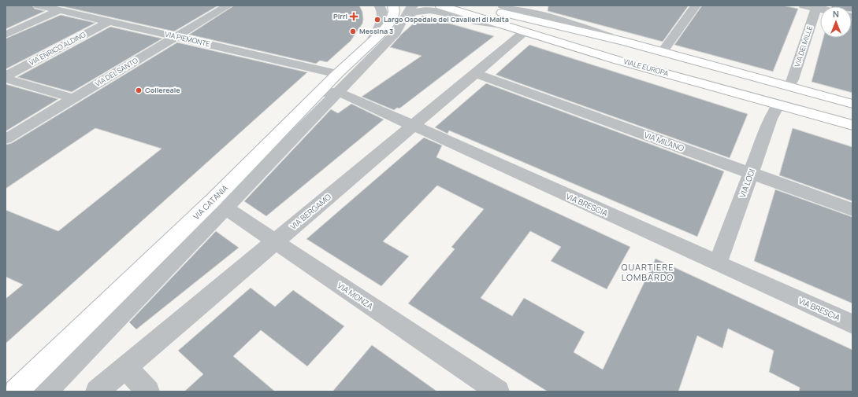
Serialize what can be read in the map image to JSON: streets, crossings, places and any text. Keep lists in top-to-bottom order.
{
  "streets": {
    "main road": ["VIALE EUROPA", "VIA CATANIA"],
    "street": [
      "VIA PIEMONTE",
      "VIA DEI MILLE",
      "VIA ENRICO ALDING",
      "VIA DEL SANTO",
      "VIA MILANO",
      "VIA LODI",
      "VIA BRESCIA",
      "VIA BERGAMO",
      "VIA MONZA"
    ]
  },
  "crossings": [
    ["VIA PIEMONTE", "VIA ENRICO ALDING"],
    ["VIA PIEMONTE", "VIA DEL SANTO"],
    ["VIA PIEMONTE", "VIA CATANIA"],
    ["VIALE EUROPA", "VIA LODI"],
    ["VIALE EUROPA", "VIA BERGAMO"],
    ["VIA MILANO", "VIA LODI"],
    ["VIA MILANO", "VIA BERGAMO"],
    ["VIA LODI", "VIA BRESCIA"],
    ["VIA CATANIA", "VIA BRESCIA"],
    ["VIA CATANIA", "VIA MONZA"],
    ["VIA BRESCIA", "VIA BERGAMO"],
    ["VIA BERGAMO", "VIA MONZA"]
  ],
  "districts": ["QUARTIERE LOMBARDO"],
  "places": {
    "health": ["Pirri"],
    "other": ["Largo Ospedale dei Cavalieri di Malta", "Messina 3", "Collereale"]
  },
  "north": "top"
}
